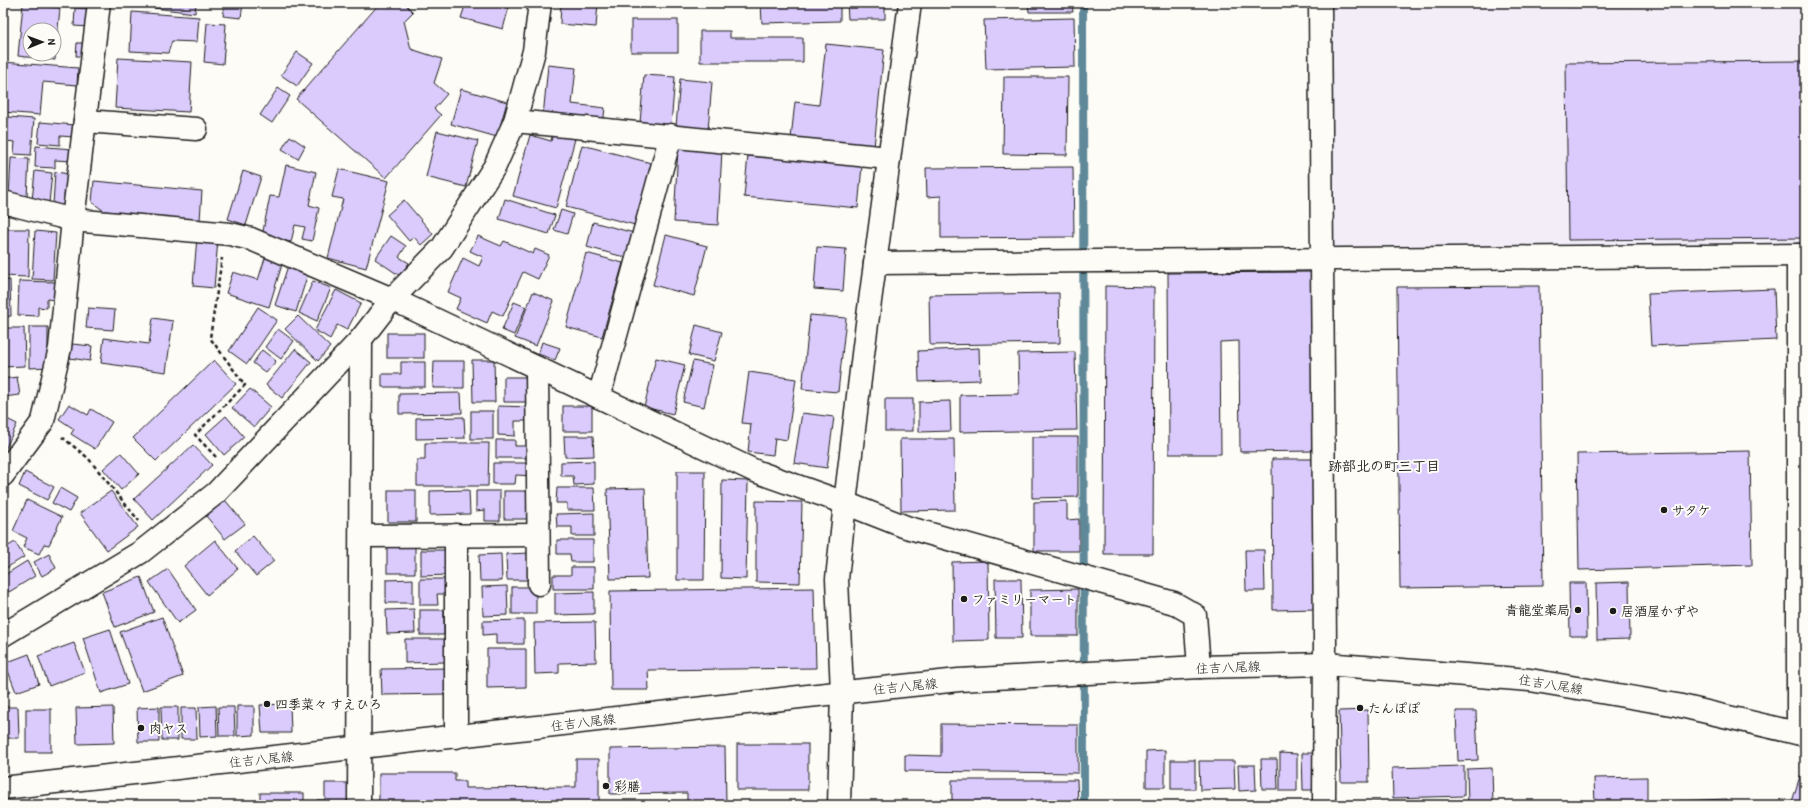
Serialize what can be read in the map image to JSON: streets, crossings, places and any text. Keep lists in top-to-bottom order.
{
  "streets": {
    "street": ["住吉八尾線"]
  },
  "districts": ["跡部北の町三丁目"],
  "places": [
    "サタケ",
    "ファミリーマート",
    "青龍堂薬局",
    "居酒屋かずや",
    "四季菜々 すえひろ",
    "たんぽぽ",
    "肉ヤス",
    "彩膳"
  ],
  "north": "right"
}
